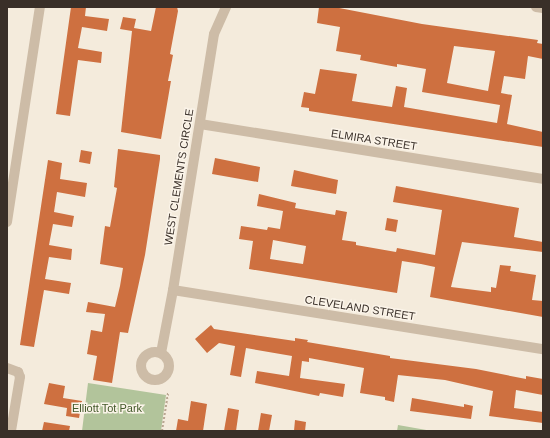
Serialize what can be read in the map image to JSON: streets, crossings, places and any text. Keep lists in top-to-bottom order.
{
  "streets": {
    "street": ["ELMIRA STREET", "WEST CLEMENTS CIRCLE", "CLEVELAND STREET"]
  },
  "crossings": [
    ["ELMIRA STREET", "WEST CLEMENTS CIRCLE"],
    ["WEST CLEMENTS CIRCLE", "CLEVELAND STREET"]
  ],
  "parks": ["Elliott Tot Park"]
}
